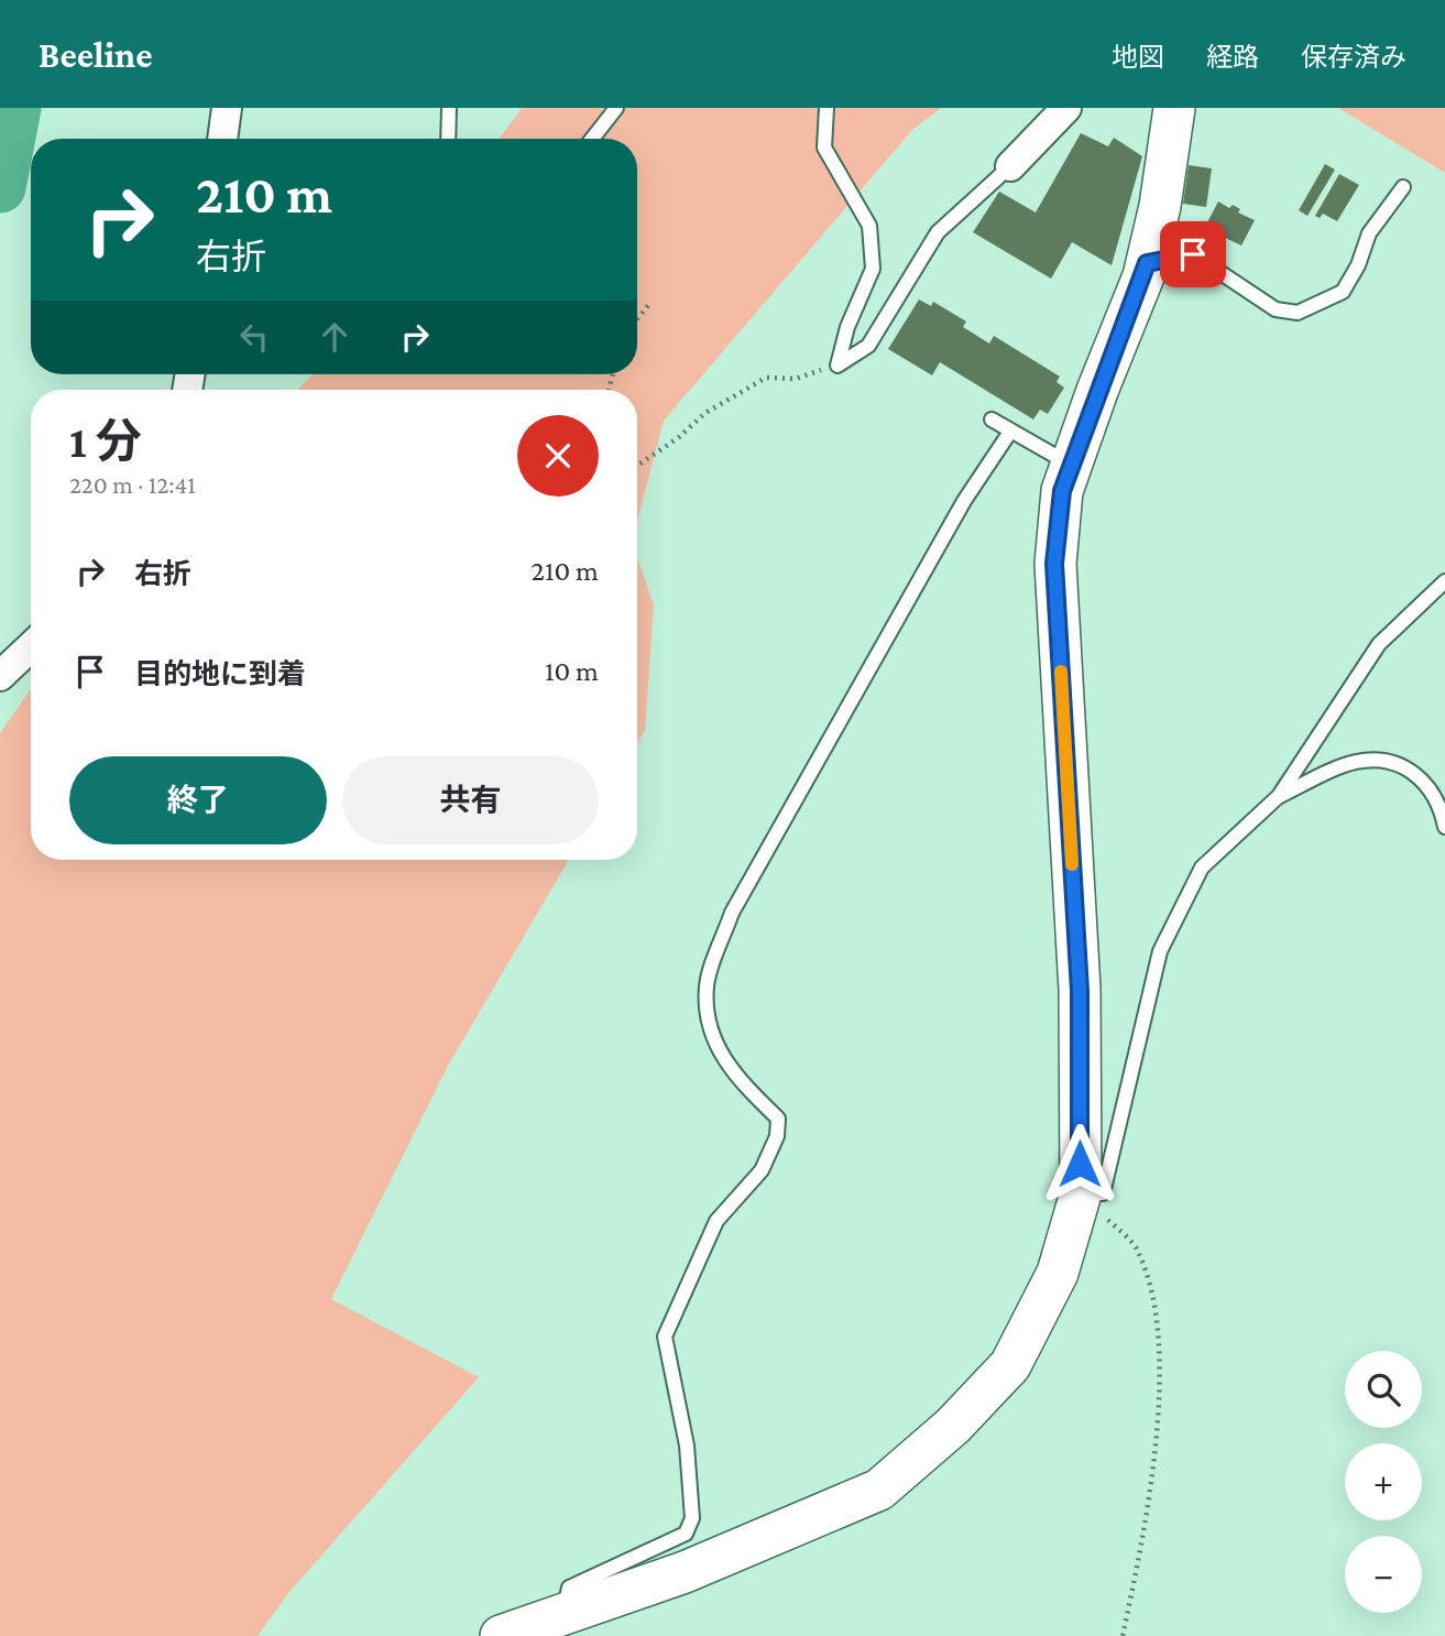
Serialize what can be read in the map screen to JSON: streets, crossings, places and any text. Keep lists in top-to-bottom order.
{
  "page": {
    "header": "Beeline",
    "nav": ["地図", "経路", "保存済み"],
    "turn": ["210 m", "右折"],
    "heading": ["1 分", "220 m · 12:41"],
    "list": [
      {
        "name": "右折",
        "value": "210 m"
      },
      {
        "name": "目的地に到着",
        "value": "10 m"
      }
    ],
    "buttons": ["終了", "共有"],
    "map_buttons": ["+", "−"]
  }
}
